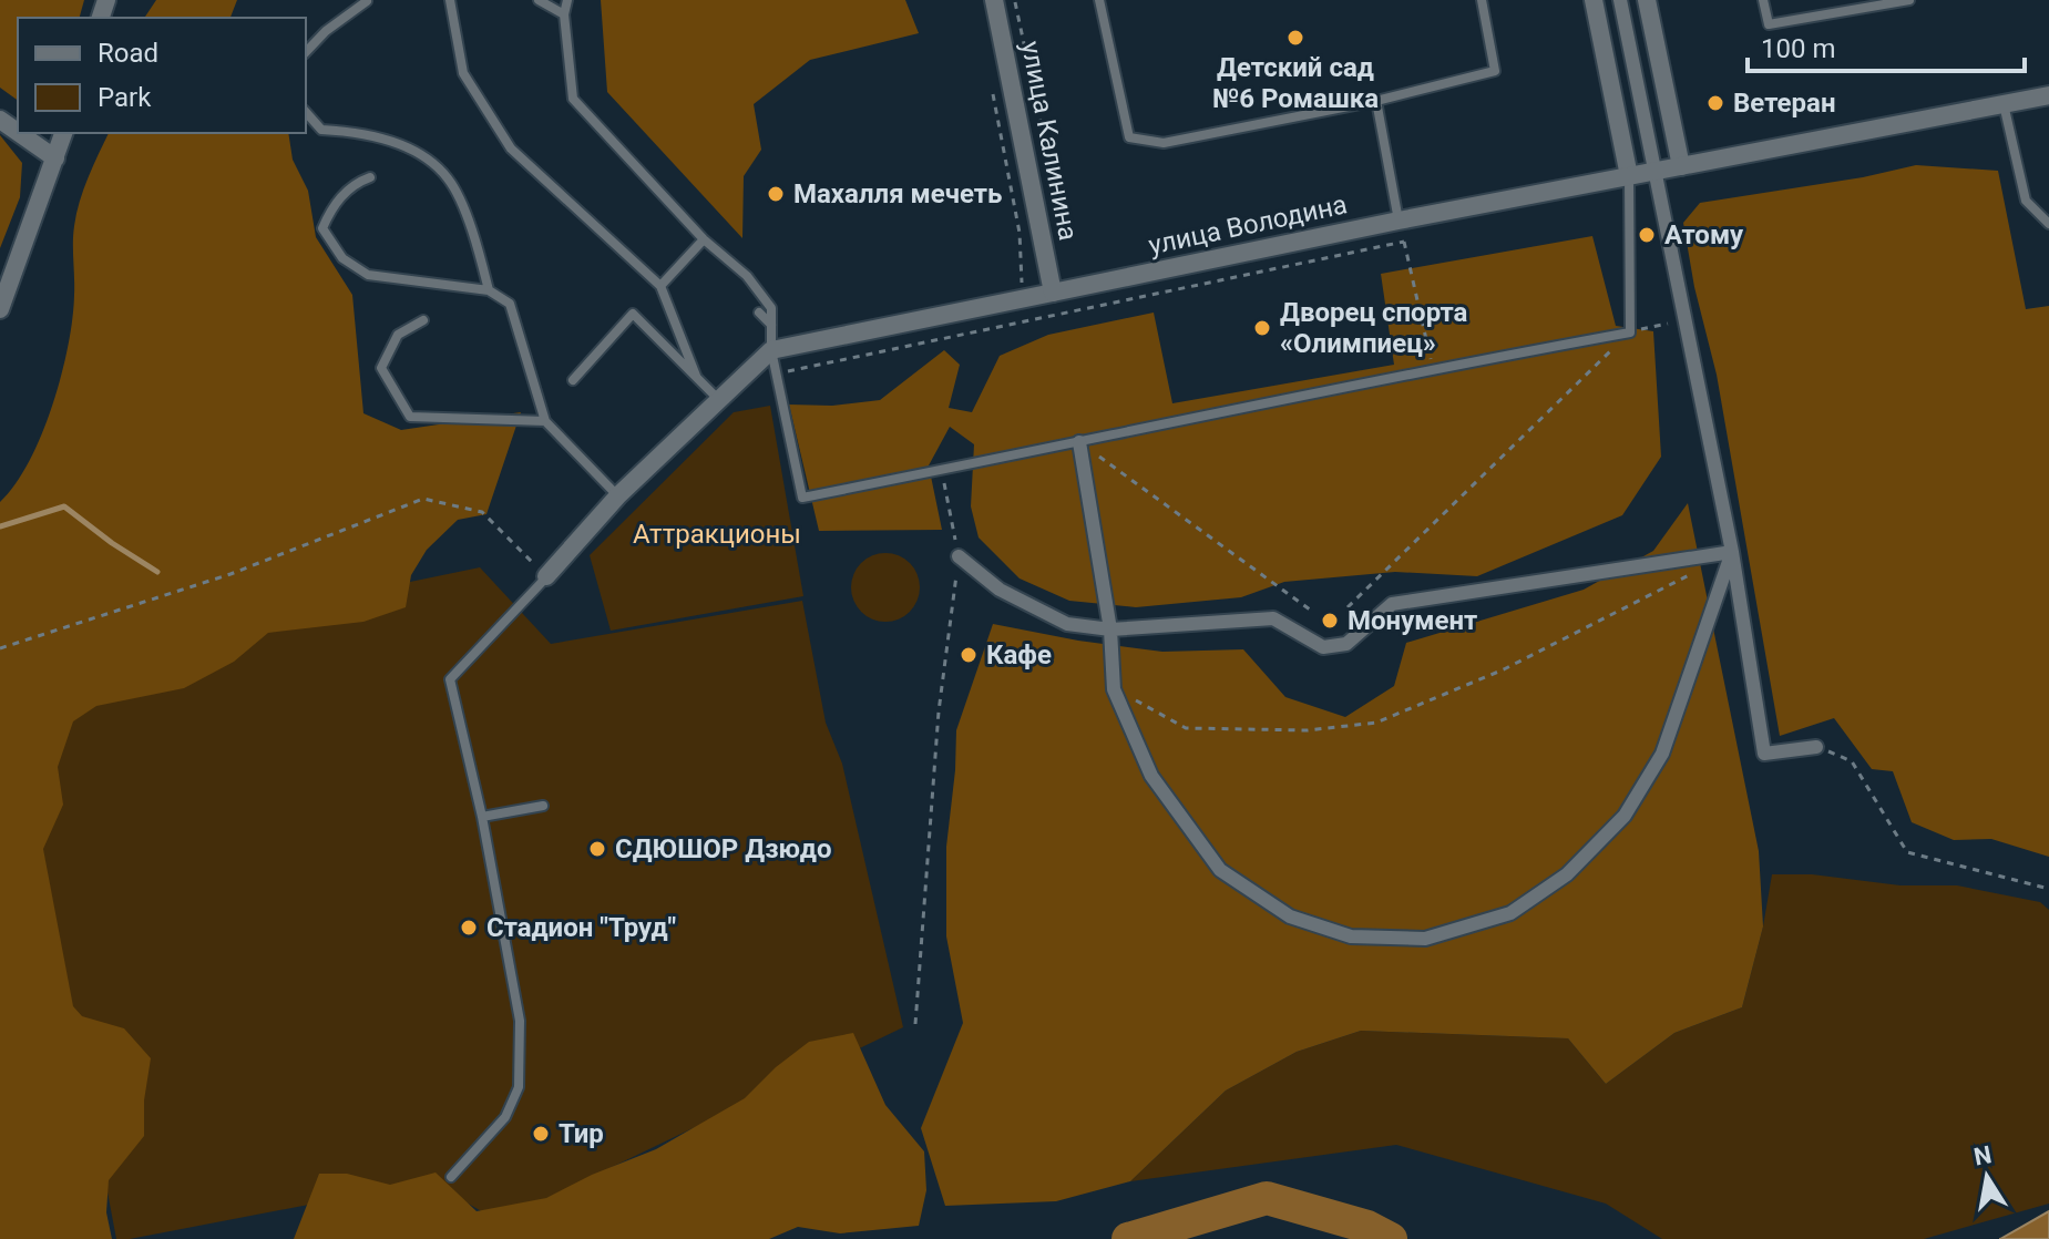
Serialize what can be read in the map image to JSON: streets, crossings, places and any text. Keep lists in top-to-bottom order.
{
  "streets": {
    "street": ["улица Калинина", "улица Володина"]
  },
  "crossings": [
    ["улица Калинина", "улица Володина"]
  ],
  "parks": ["Аттракционы"],
  "places": [
    "Детский сад №6 Ромашка",
    "Ветеран",
    "Махалля мечеть",
    "Атому",
    "Дворец спорта «Олимпиец»",
    "Монумент",
    "Кафе",
    "СДЮШОР Дзюдо",
    "Стадион \"Труд\"",
    "Тир"
  ],
  "legend": ["Road", "Park"],
  "scale_bar": "100 m",
  "north": "top"
}
